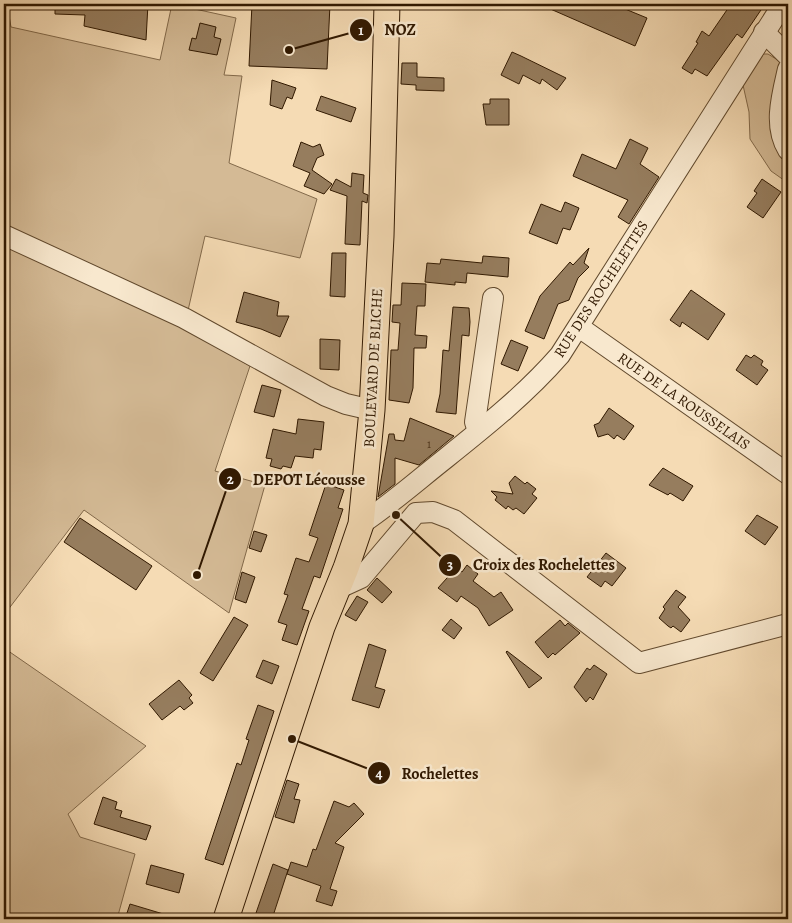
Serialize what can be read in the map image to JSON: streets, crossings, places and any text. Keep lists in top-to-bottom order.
{
  "streets": {
    "main road": ["BOULEVARD DE BLICHE"],
    "street": ["RUE DES ROCHELETTES", "RUE DE LA ROUSSELAIS"]
  },
  "crossings": [
    ["RUE DES ROCHELETTES", "BOULEVARD DE BLICHE"],
    ["RUE DES ROCHELETTES", "RUE DE LA ROUSSELAIS"]
  ],
  "places": [
    "NOZ",
    "Croix des Rochelettes",
    "DEPOT Lécousse",
    "Rochelettes"
  ],
  "house_numbers": ["1"]
}
